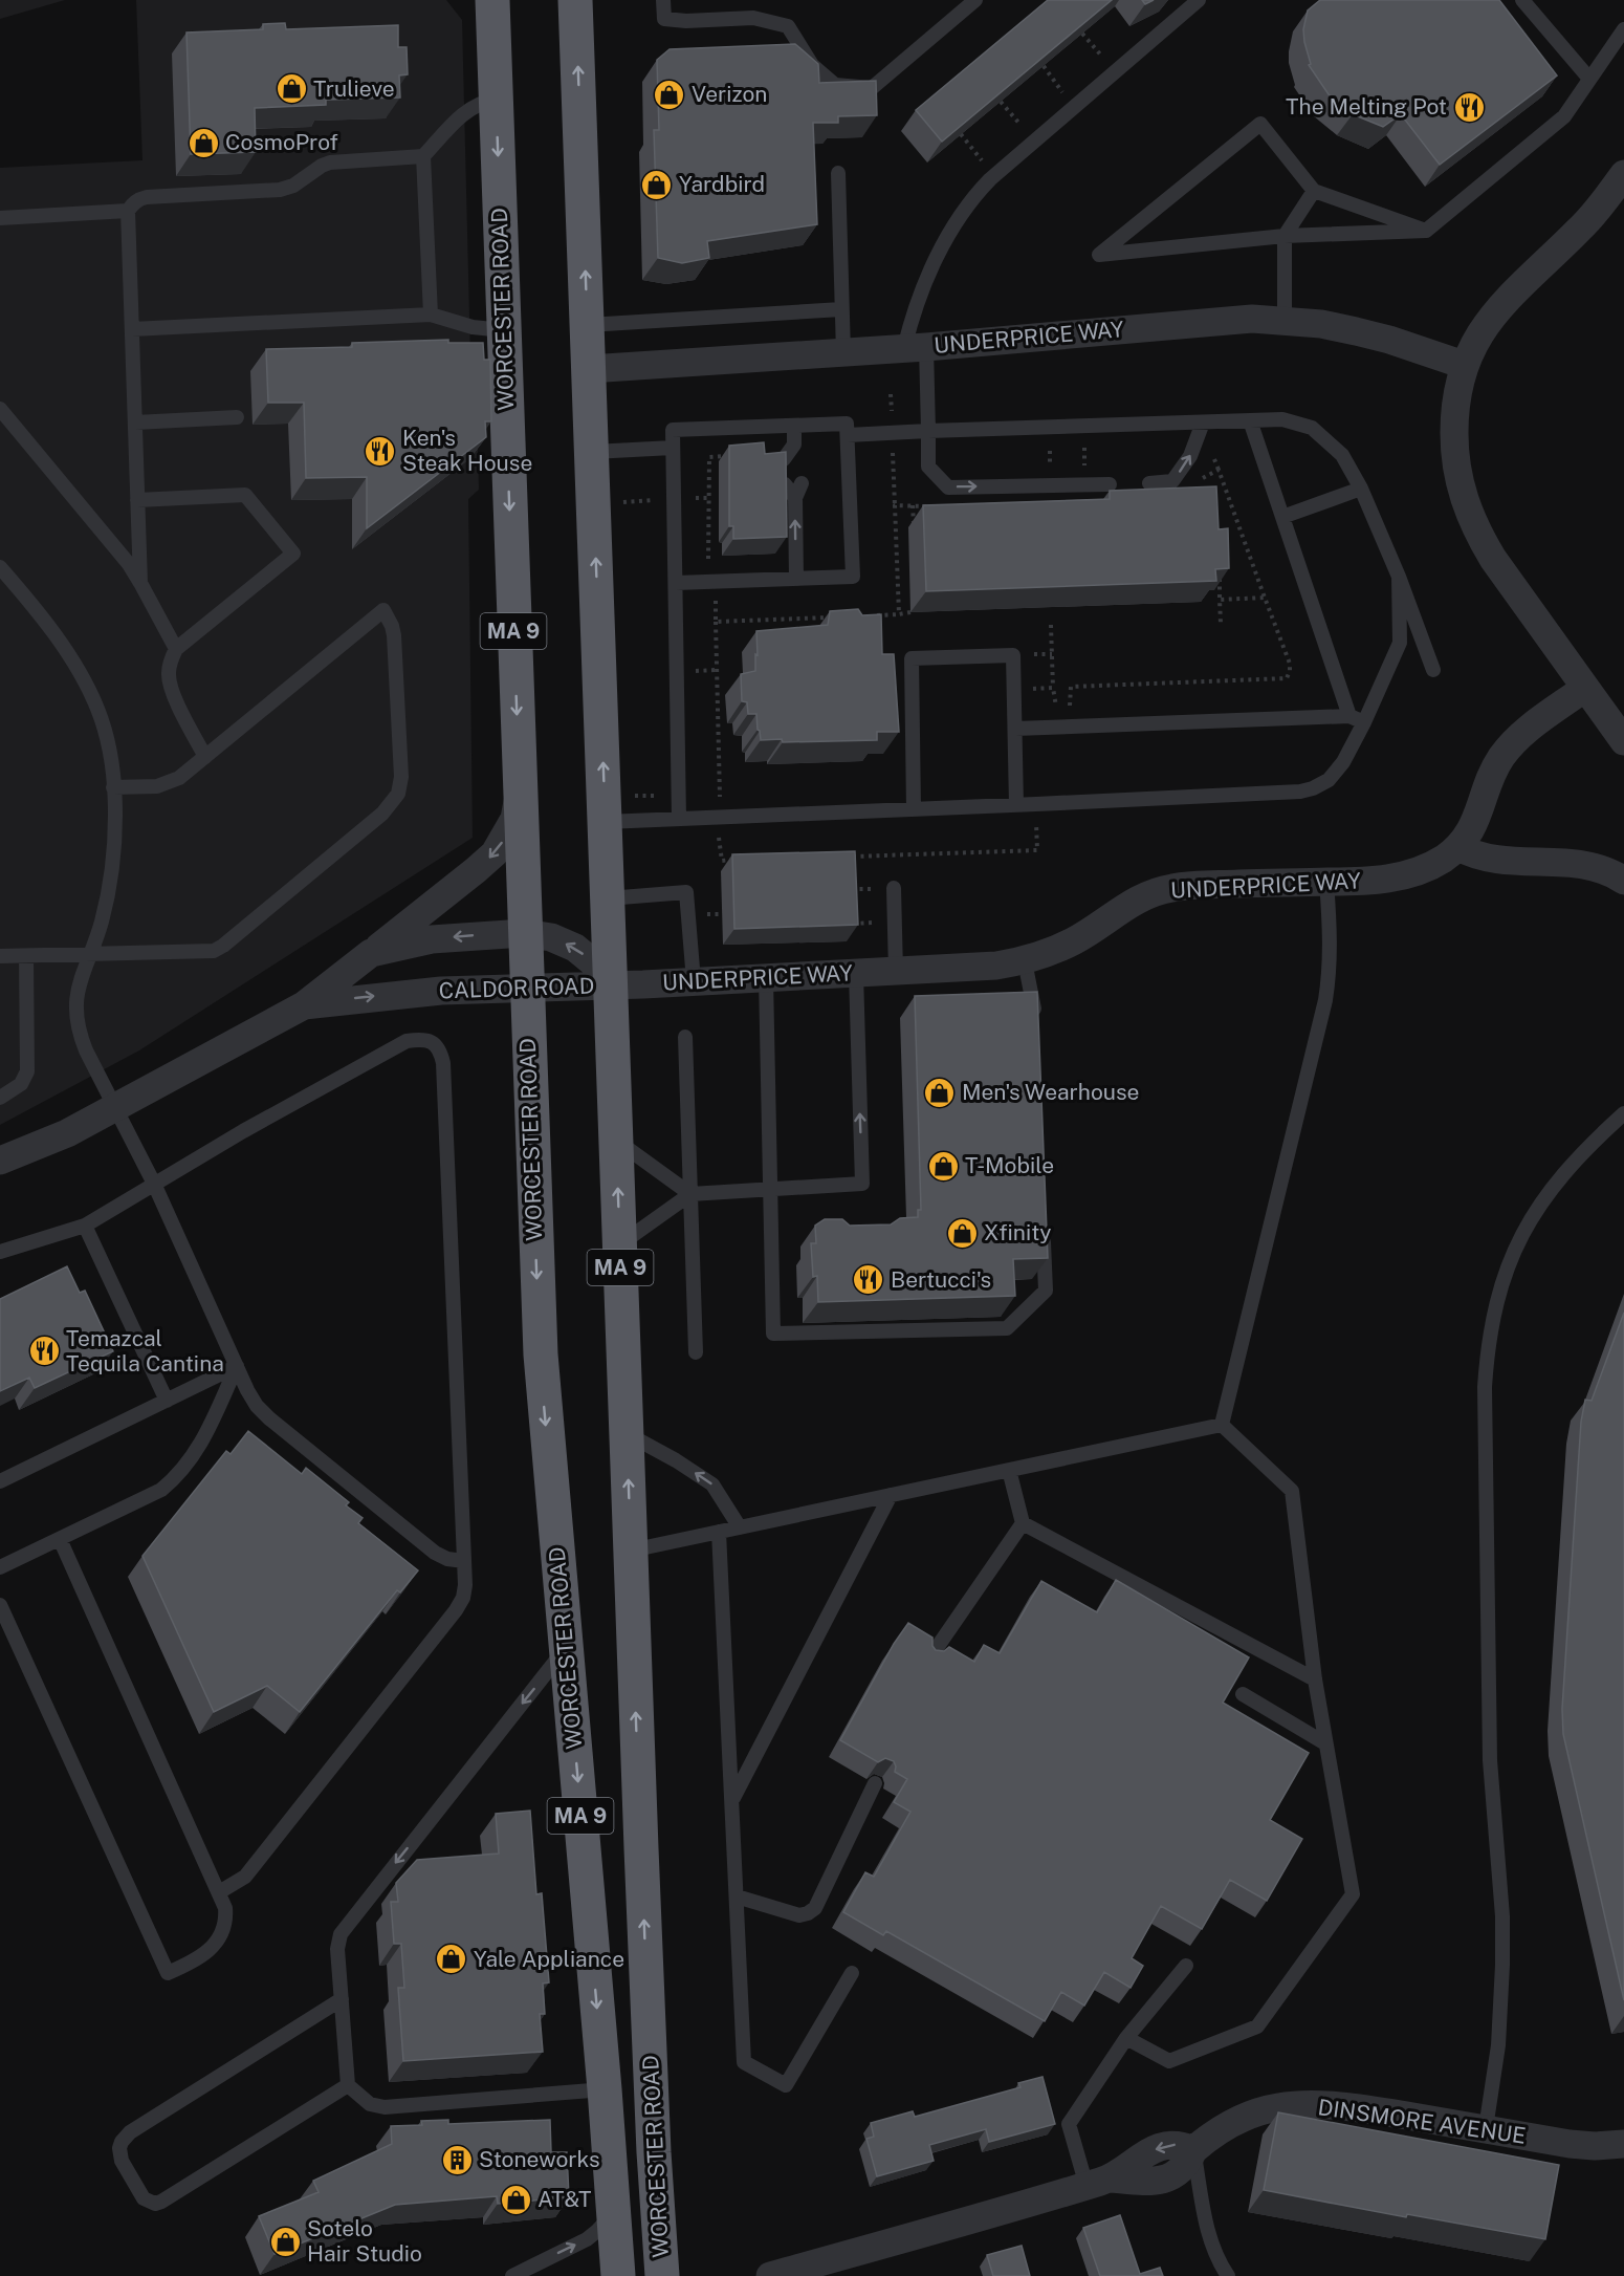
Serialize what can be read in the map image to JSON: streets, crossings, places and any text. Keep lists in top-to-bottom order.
{
  "streets": {
    "highway": ["WORCESTER ROAD", "MA 9"],
    "street": ["UNDERPRICE WAY", "CALDOR ROAD", "DINSMORE AVENUE"]
  },
  "crossings": [
    ["WORCESTER ROAD", "UNDERPRICE WAY"],
    ["WORCESTER ROAD", "CALDOR ROAD"],
    ["UNDERPRICE WAY", "CALDOR ROAD"]
  ],
  "places": {
    "shop": [
      "Trulieve",
      "Verizon",
      "CosmoProf",
      "Yardbird",
      "Men's Wearhouse",
      "T-Mobile",
      "Xfinity",
      "Yale Appliance",
      "AT&T",
      "Sotelo Hair Studio"
    ],
    "restaurant": [
      "The Melting Pot",
      "Ken's Steak House",
      "Bertucci's",
      "Temazcal Tequila Cantina"
    ],
    "building": ["Stoneworks"]
  }
}
